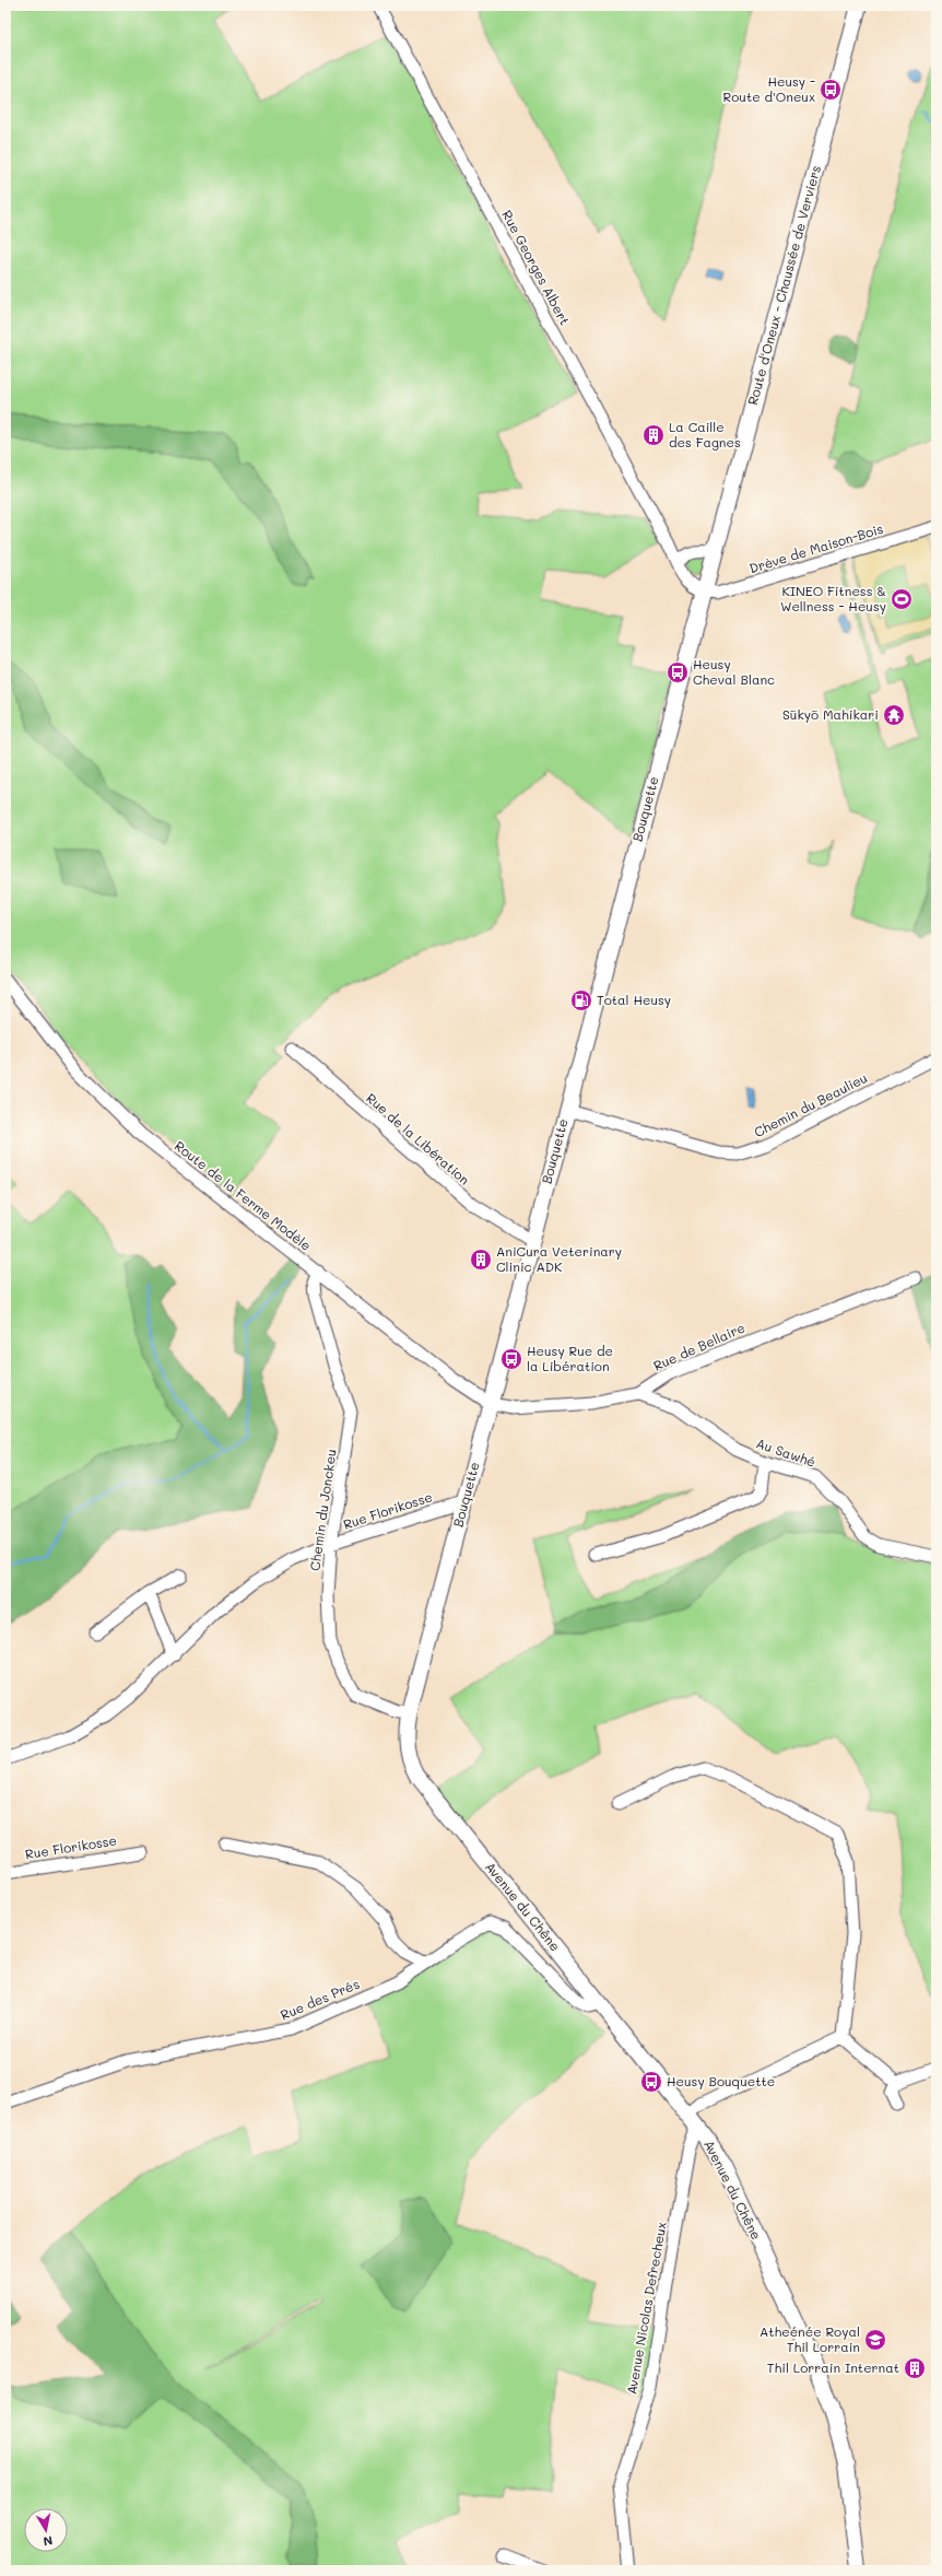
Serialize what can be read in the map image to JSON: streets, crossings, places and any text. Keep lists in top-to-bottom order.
{
  "streets": {
    "main road": ["Route d'Oneux - Chaussée de Verviers", "Bouquette", "Avenue du Chêne"],
    "street": [
      "Rue Georges Albert",
      "Drève de Maison-Bois",
      "Chemin du Beaulieu",
      "Rue de la Libération",
      "Route de la Ferme Modèle",
      "Rue de Bellaire",
      "Au Sawhé",
      "Chemin du Jonckeu",
      "Rue Florikosse",
      "Rue des Prés",
      "Avenue Nicolas Defrecheux"
    ]
  },
  "crossings": [
    ["Rue Georges Albert", "Route d'Oneux - Chaussée de Verviers"],
    ["Rue Georges Albert", "Drève de Maison-Bois"],
    ["Rue Georges Albert", "Bouquette"],
    ["Route d'Oneux - Chaussée de Verviers", "Drève de Maison-Bois"],
    ["Route d'Oneux - Chaussée de Verviers", "Bouquette"],
    ["Drève de Maison-Bois", "Bouquette"],
    ["Bouquette", "Chemin du Beaulieu"],
    ["Bouquette", "Rue de la Libération"],
    ["Bouquette", "Route de la Ferme Modèle"],
    ["Bouquette", "Rue de Bellaire"],
    ["Bouquette", "Chemin du Jonckeu"],
    ["Bouquette", "Rue Florikosse"],
    ["Bouquette", "Avenue du Chêne"],
    ["Route de la Ferme Modèle", "Rue de Bellaire"],
    ["Route de la Ferme Modèle", "Chemin du Jonckeu"],
    ["Rue de Bellaire", "Au Sawhé"],
    ["Chemin du Jonckeu", "Rue Florikosse"],
    ["Chemin du Jonckeu", "Avenue du Chêne"],
    ["Avenue du Chêne", "Rue des Prés"],
    ["Avenue du Chêne", "Avenue Nicolas Defrecheux"]
  ],
  "places": {
    "bus stop": [
      "Heusy - Route d'Oneux",
      "Heusy Cheval Blanc",
      "Heusy Rue de la Libération",
      "Heusy Bouquette"
    ],
    "building": ["La Caille des Fagnes", "AniCura Veterinary Clinic ADK", "Thil Lorrain Internat"],
    "sports": ["KINEO Fitness & Wellness - Heusy"],
    "temple": ["Sūkyō Mahikari"],
    "fuel station": ["Total Heusy"],
    "school or university": ["Atheénée Royal Thil Lorrain"]
  },
  "north": "bottom"
}
